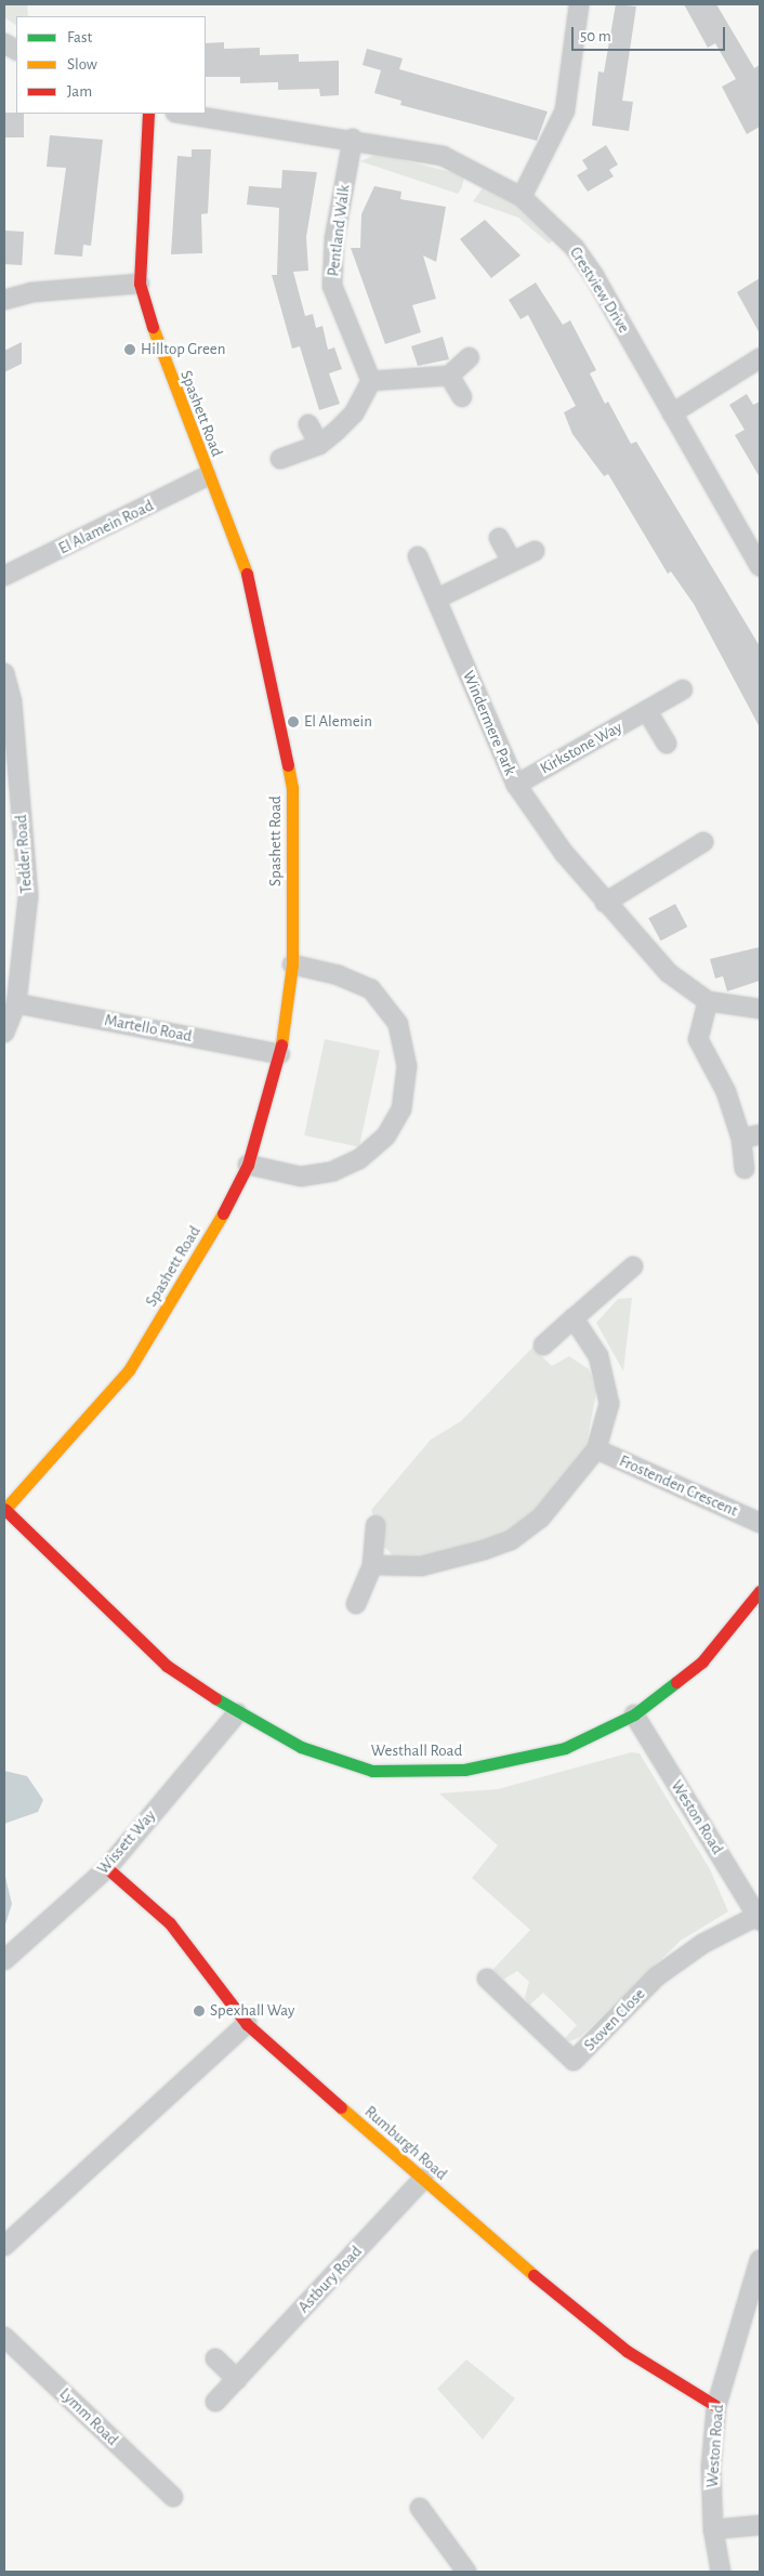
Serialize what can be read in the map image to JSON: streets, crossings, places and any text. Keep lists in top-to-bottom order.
{
  "streets": {
    "street": [
      "Pentland Walk",
      "Crestview Drive",
      "Spashett Road",
      "El Alamein Road",
      "Windermere Park",
      "Kirkstone Way",
      "Tedder Road",
      "Martello Road",
      "Frostenden Crescent",
      "Westhall Road",
      "Weston Road",
      "Wissett Way",
      "Stoven Close",
      "Rumburgh Road",
      "Astbury Road",
      "Lymm Road"
    ]
  },
  "crossings": [
    ["Pentland Walk", "Crestview Drive"],
    ["Spashett Road", "El Alamein Road"],
    ["Spashett Road", "Martello Road"],
    ["Spashett Road", "Westhall Road"],
    ["Windermere Park", "Kirkstone Way"],
    ["Tedder Road", "Martello Road"],
    ["Westhall Road", "Weston Road"],
    ["Westhall Road", "Wissett Way"],
    ["Weston Road", "Stoven Close"],
    ["Weston Road", "Rumburgh Road"],
    ["Wissett Way", "Rumburgh Road"],
    ["Rumburgh Road", "Astbury Road"]
  ],
  "places": ["Hilltop Green", "El Alemein", "Spexhall Way"],
  "legend": ["Fast", "Slow", "Jam"],
  "scale_bar": "50 m"
}
